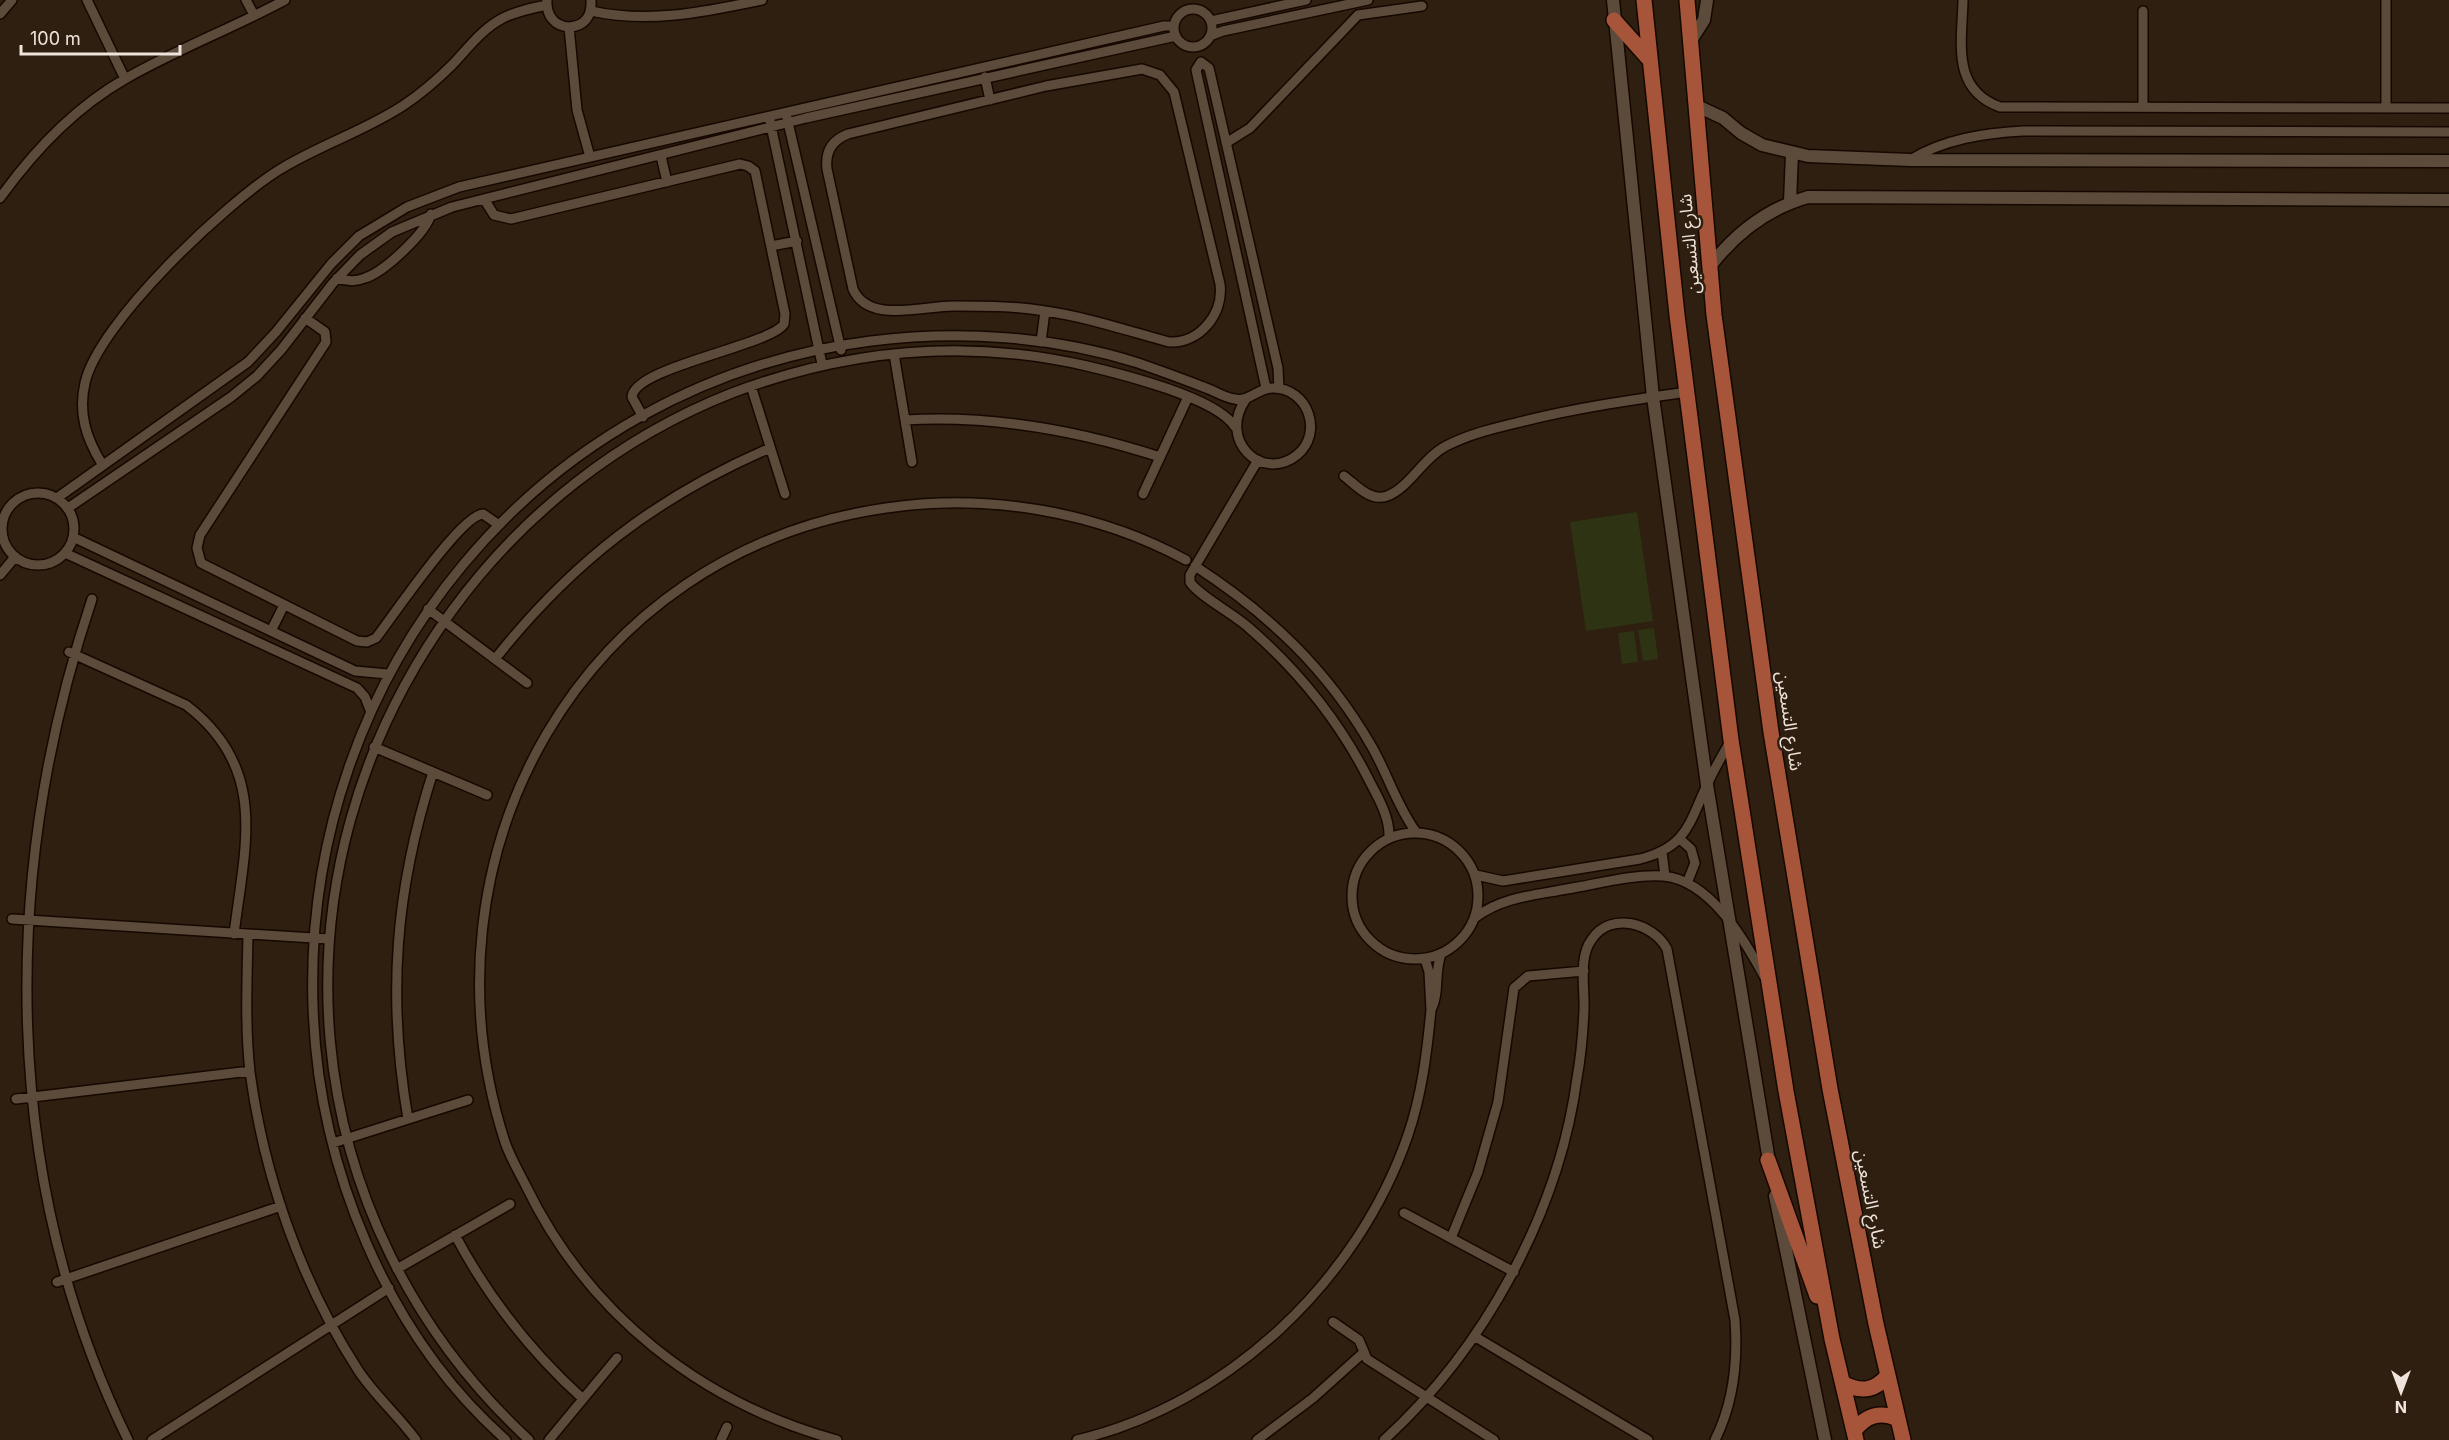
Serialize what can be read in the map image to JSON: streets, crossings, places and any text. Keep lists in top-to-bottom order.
{
  "streets": {
    "main road": ["شارع التسعين"]
  },
  "scale_bar": "100 m",
  "north": "bottom"
}
